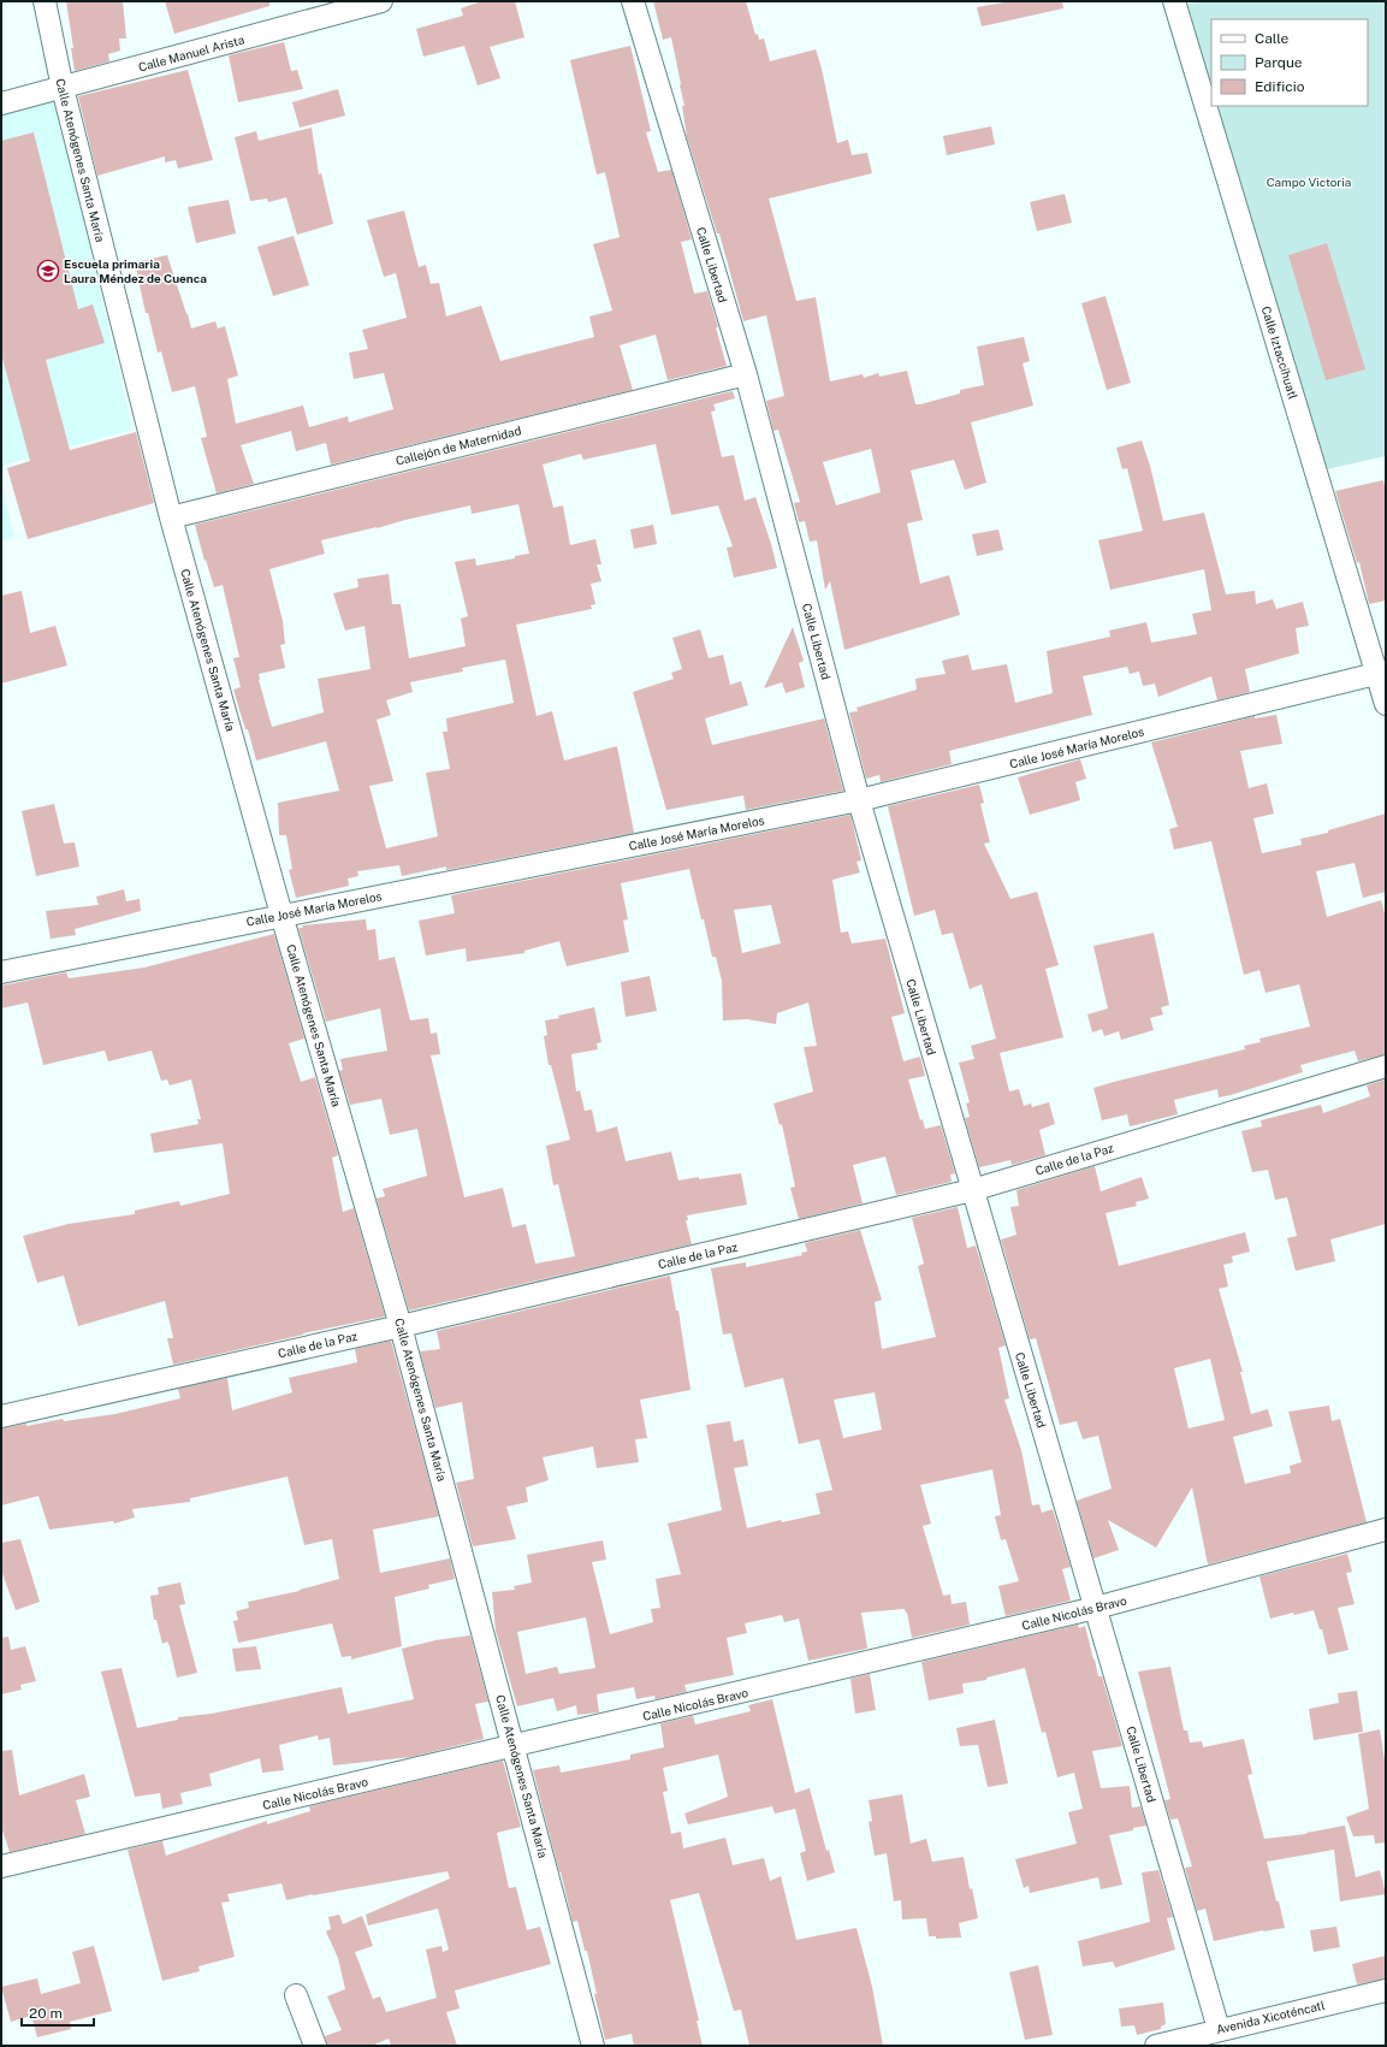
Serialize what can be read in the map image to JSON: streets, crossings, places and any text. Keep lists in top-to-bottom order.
{
  "streets": {
    "street": [
      "Calle Manuel Arista",
      "Calle Atenógenes Santa María",
      "Calle Libertad",
      "Calle Iztaccíhuatl",
      "Callejón de Maternidad",
      "Calle José María Morelos",
      "Calle de la Paz",
      "Calle Nicolás Bravo",
      "Avenida Xicoténcatl"
    ]
  },
  "crossings": [
    ["Calle Manuel Arista", "Calle Atenógenes Santa María"],
    ["Calle Atenógenes Santa María", "Callejón de Maternidad"],
    ["Calle Atenógenes Santa María", "Calle José María Morelos"],
    ["Calle Atenógenes Santa María", "Calle de la Paz"],
    ["Calle Atenógenes Santa María", "Calle Nicolás Bravo"],
    ["Calle Libertad", "Callejón de Maternidad"],
    ["Calle Libertad", "Calle José María Morelos"],
    ["Calle Libertad", "Calle de la Paz"],
    ["Calle Libertad", "Calle Nicolás Bravo"],
    ["Calle Libertad", "Avenida Xicoténcatl"],
    ["Calle Iztaccíhuatl", "Calle José María Morelos"]
  ],
  "parks": ["Campo Victoria"],
  "places": {
    "school or university": ["Escuela primaria Laura Méndez de Cuenca"]
  },
  "legend": ["Calle", "Parque", "Edificio"],
  "scale_bar": "20 m"
}
